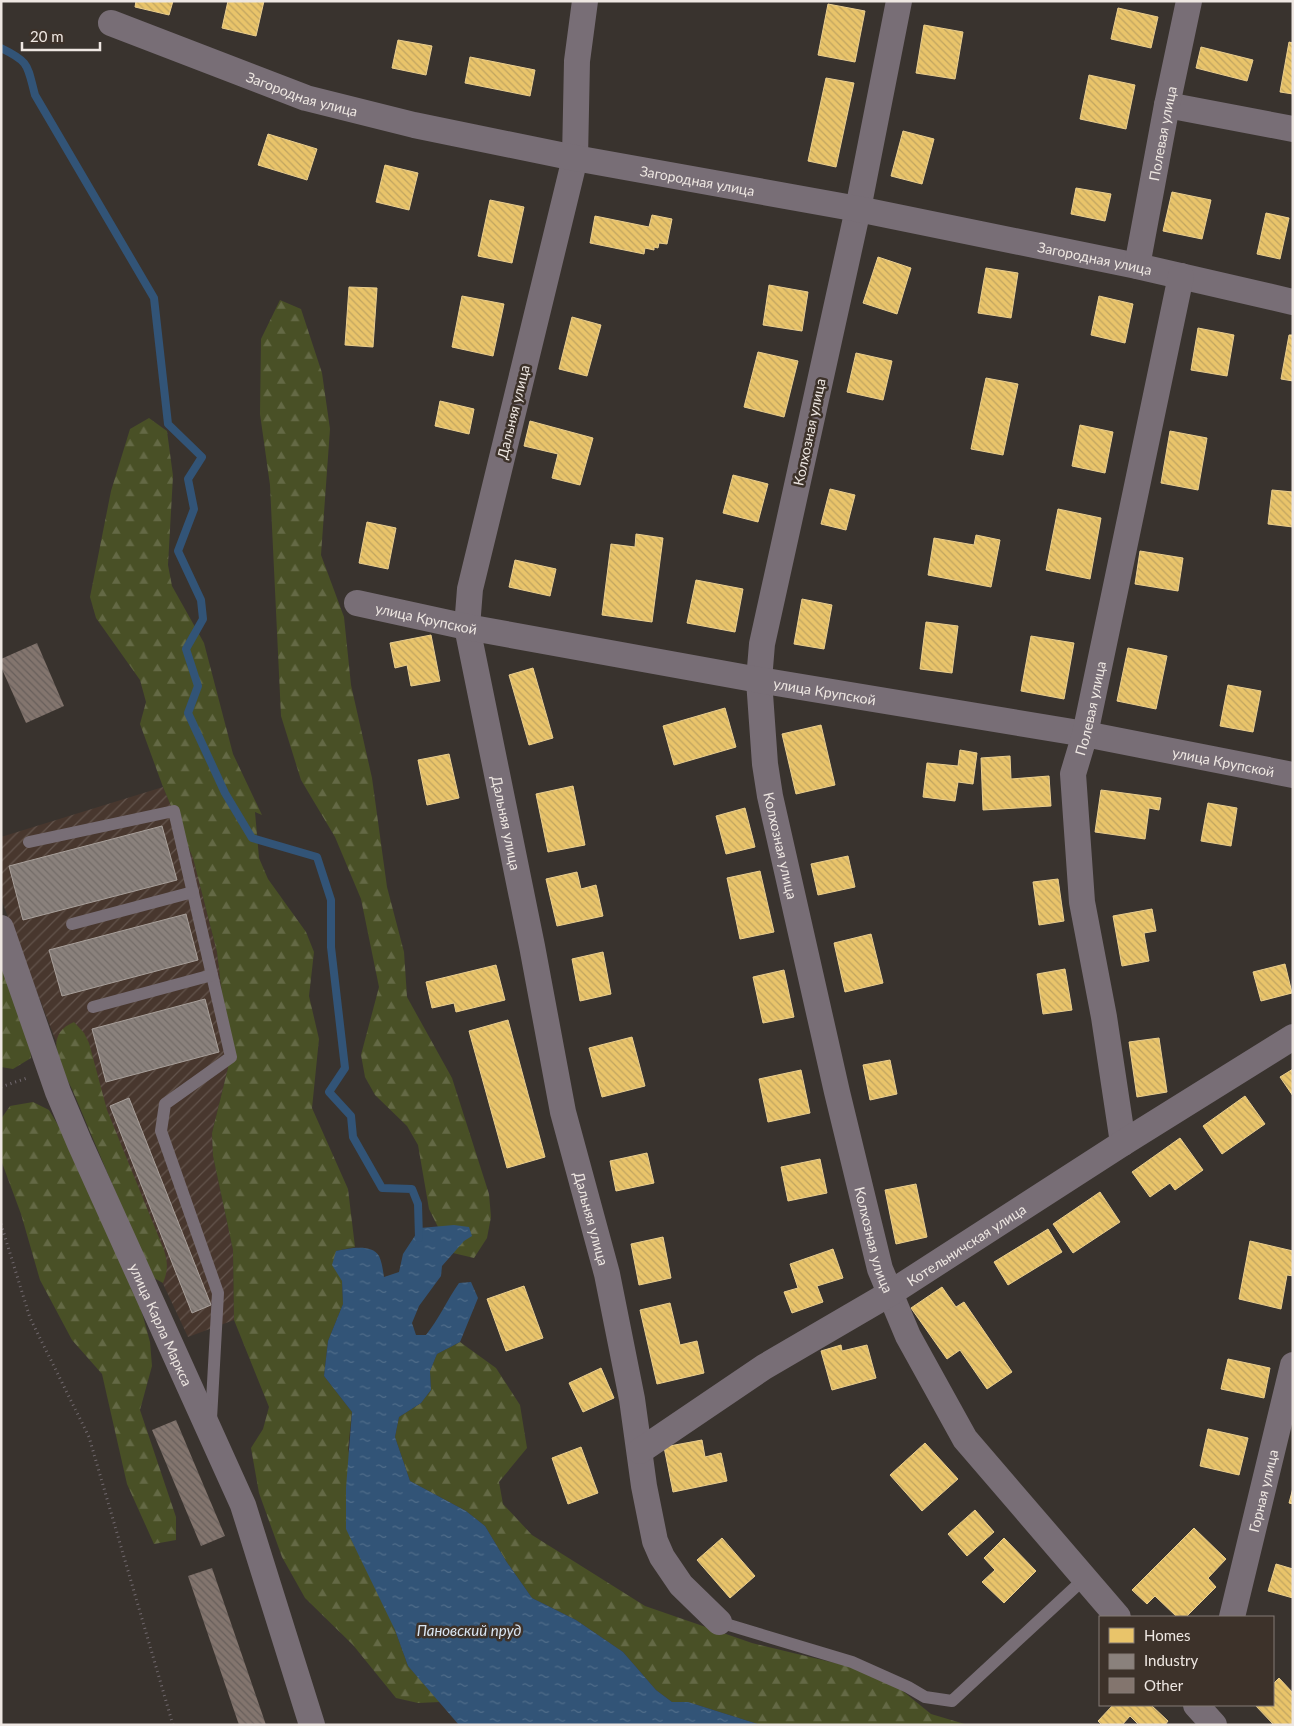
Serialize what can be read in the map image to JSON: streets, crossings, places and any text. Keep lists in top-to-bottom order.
{
  "streets": {
    "street": [
      "Загородная улица",
      "Полевая улица",
      "Дальняя улица",
      "Колхозная улица",
      "улица Крупской",
      "Котельничская улица",
      "улица Карла Маркса",
      "Горная улица"
    ]
  },
  "crossings": [
    ["Загородная улица", "Полевая улица"],
    ["Загородная улица", "Дальняя улица"],
    ["Загородная улица", "Колхозная улица"],
    ["Полевая улица", "улица Крупской"],
    ["Полевая улица", "Котельничская улица"],
    ["Дальняя улица", "улица Крупской"],
    ["Дальняя улица", "Котельничская улица"],
    ["Колхозная улица", "улица Крупской"],
    ["Колхозная улица", "Котельничская улица"]
  ],
  "water": ["Пановский пруд"],
  "legend": ["Homes", "Industry", "Other"],
  "scale_bar": "20 m"
}
